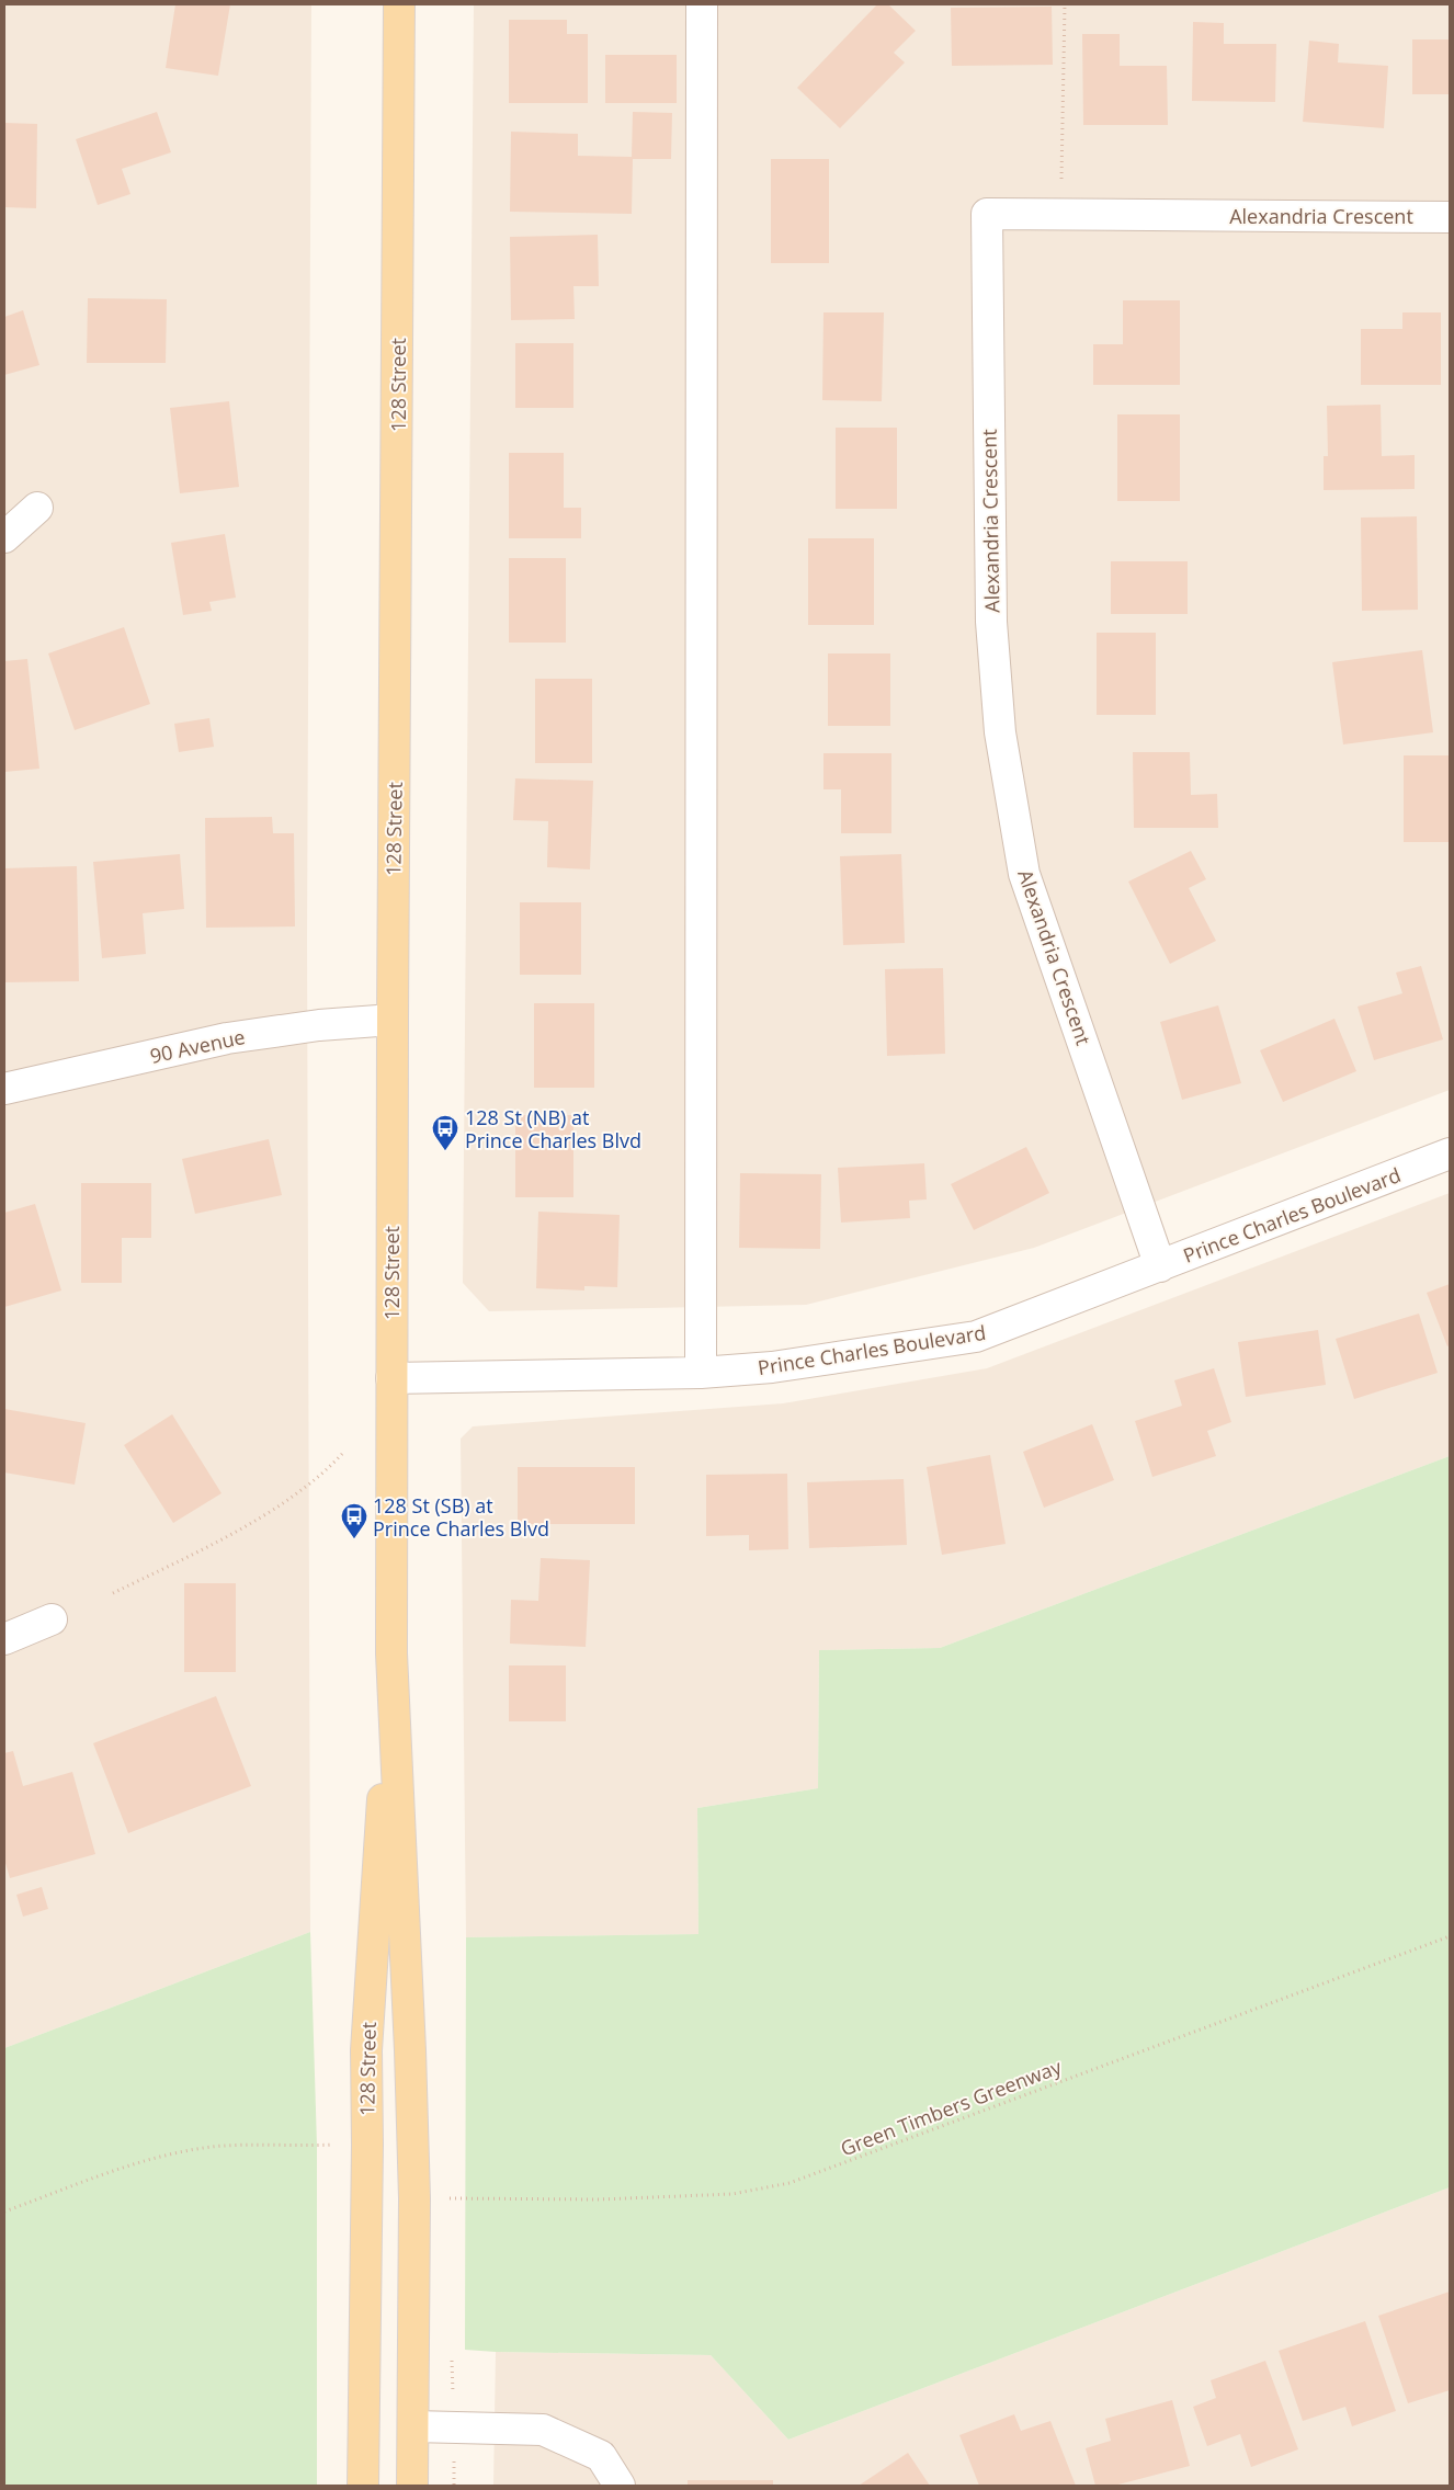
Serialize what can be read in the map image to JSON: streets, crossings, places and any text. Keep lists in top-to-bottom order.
{
  "streets": {
    "main road": ["128 Street"],
    "street": ["Alexandria Crescent", "90 Avenue", "Prince Charles Boulevard"],
    "path": ["Green Timbers Greenway"]
  },
  "crossings": [
    ["Alexandria Crescent", "Prince Charles Boulevard"],
    ["128 Street", "90 Avenue"],
    ["128 Street", "Prince Charles Boulevard"]
  ],
  "places": {
    "bus stop": ["128 St (NB) at Prince Charles Blvd", "128 St (SB) at Prince Charles Blvd"]
  }
}
